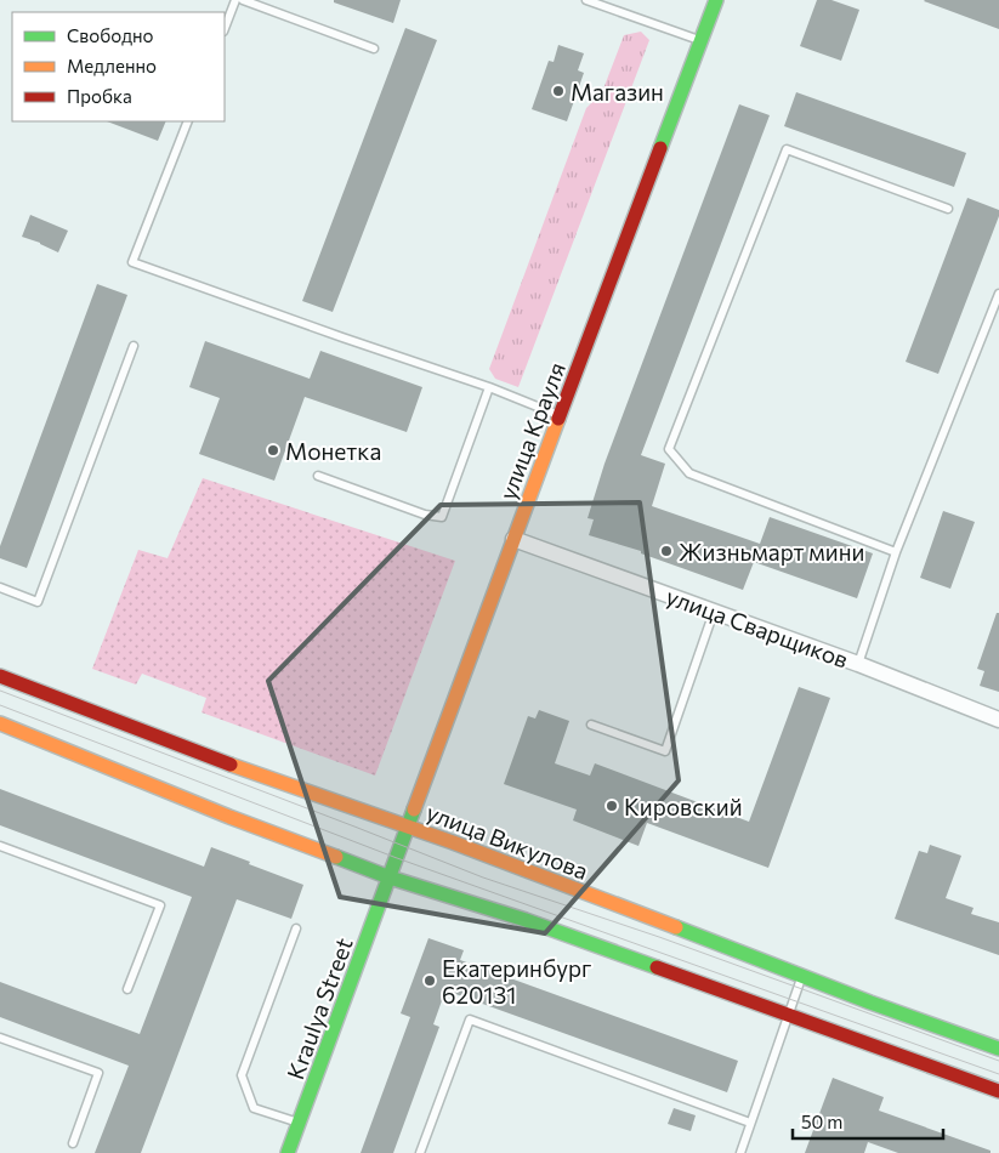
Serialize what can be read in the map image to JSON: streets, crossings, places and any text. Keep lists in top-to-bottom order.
{
  "streets": {
    "street": [
      "улица Крауля",
      "улица Сварщиков",
      "улица Викулова",
      "Kraulya Street"
    ]
  },
  "crossings": [
    ["улица Крауля", "улица Сварщиков"],
    ["улица Крауля", "улица Викулова"],
    ["улица Крауля", "Kraulya Street"]
  ],
  "places": [
    "Магазин",
    "Монетка",
    "Жизньмарт мини",
    "Кировский",
    "Екатеринбург 620131"
  ],
  "legend": ["Свободно", "Медленно", "Пробка"],
  "scale_bar": "50 m"
}
